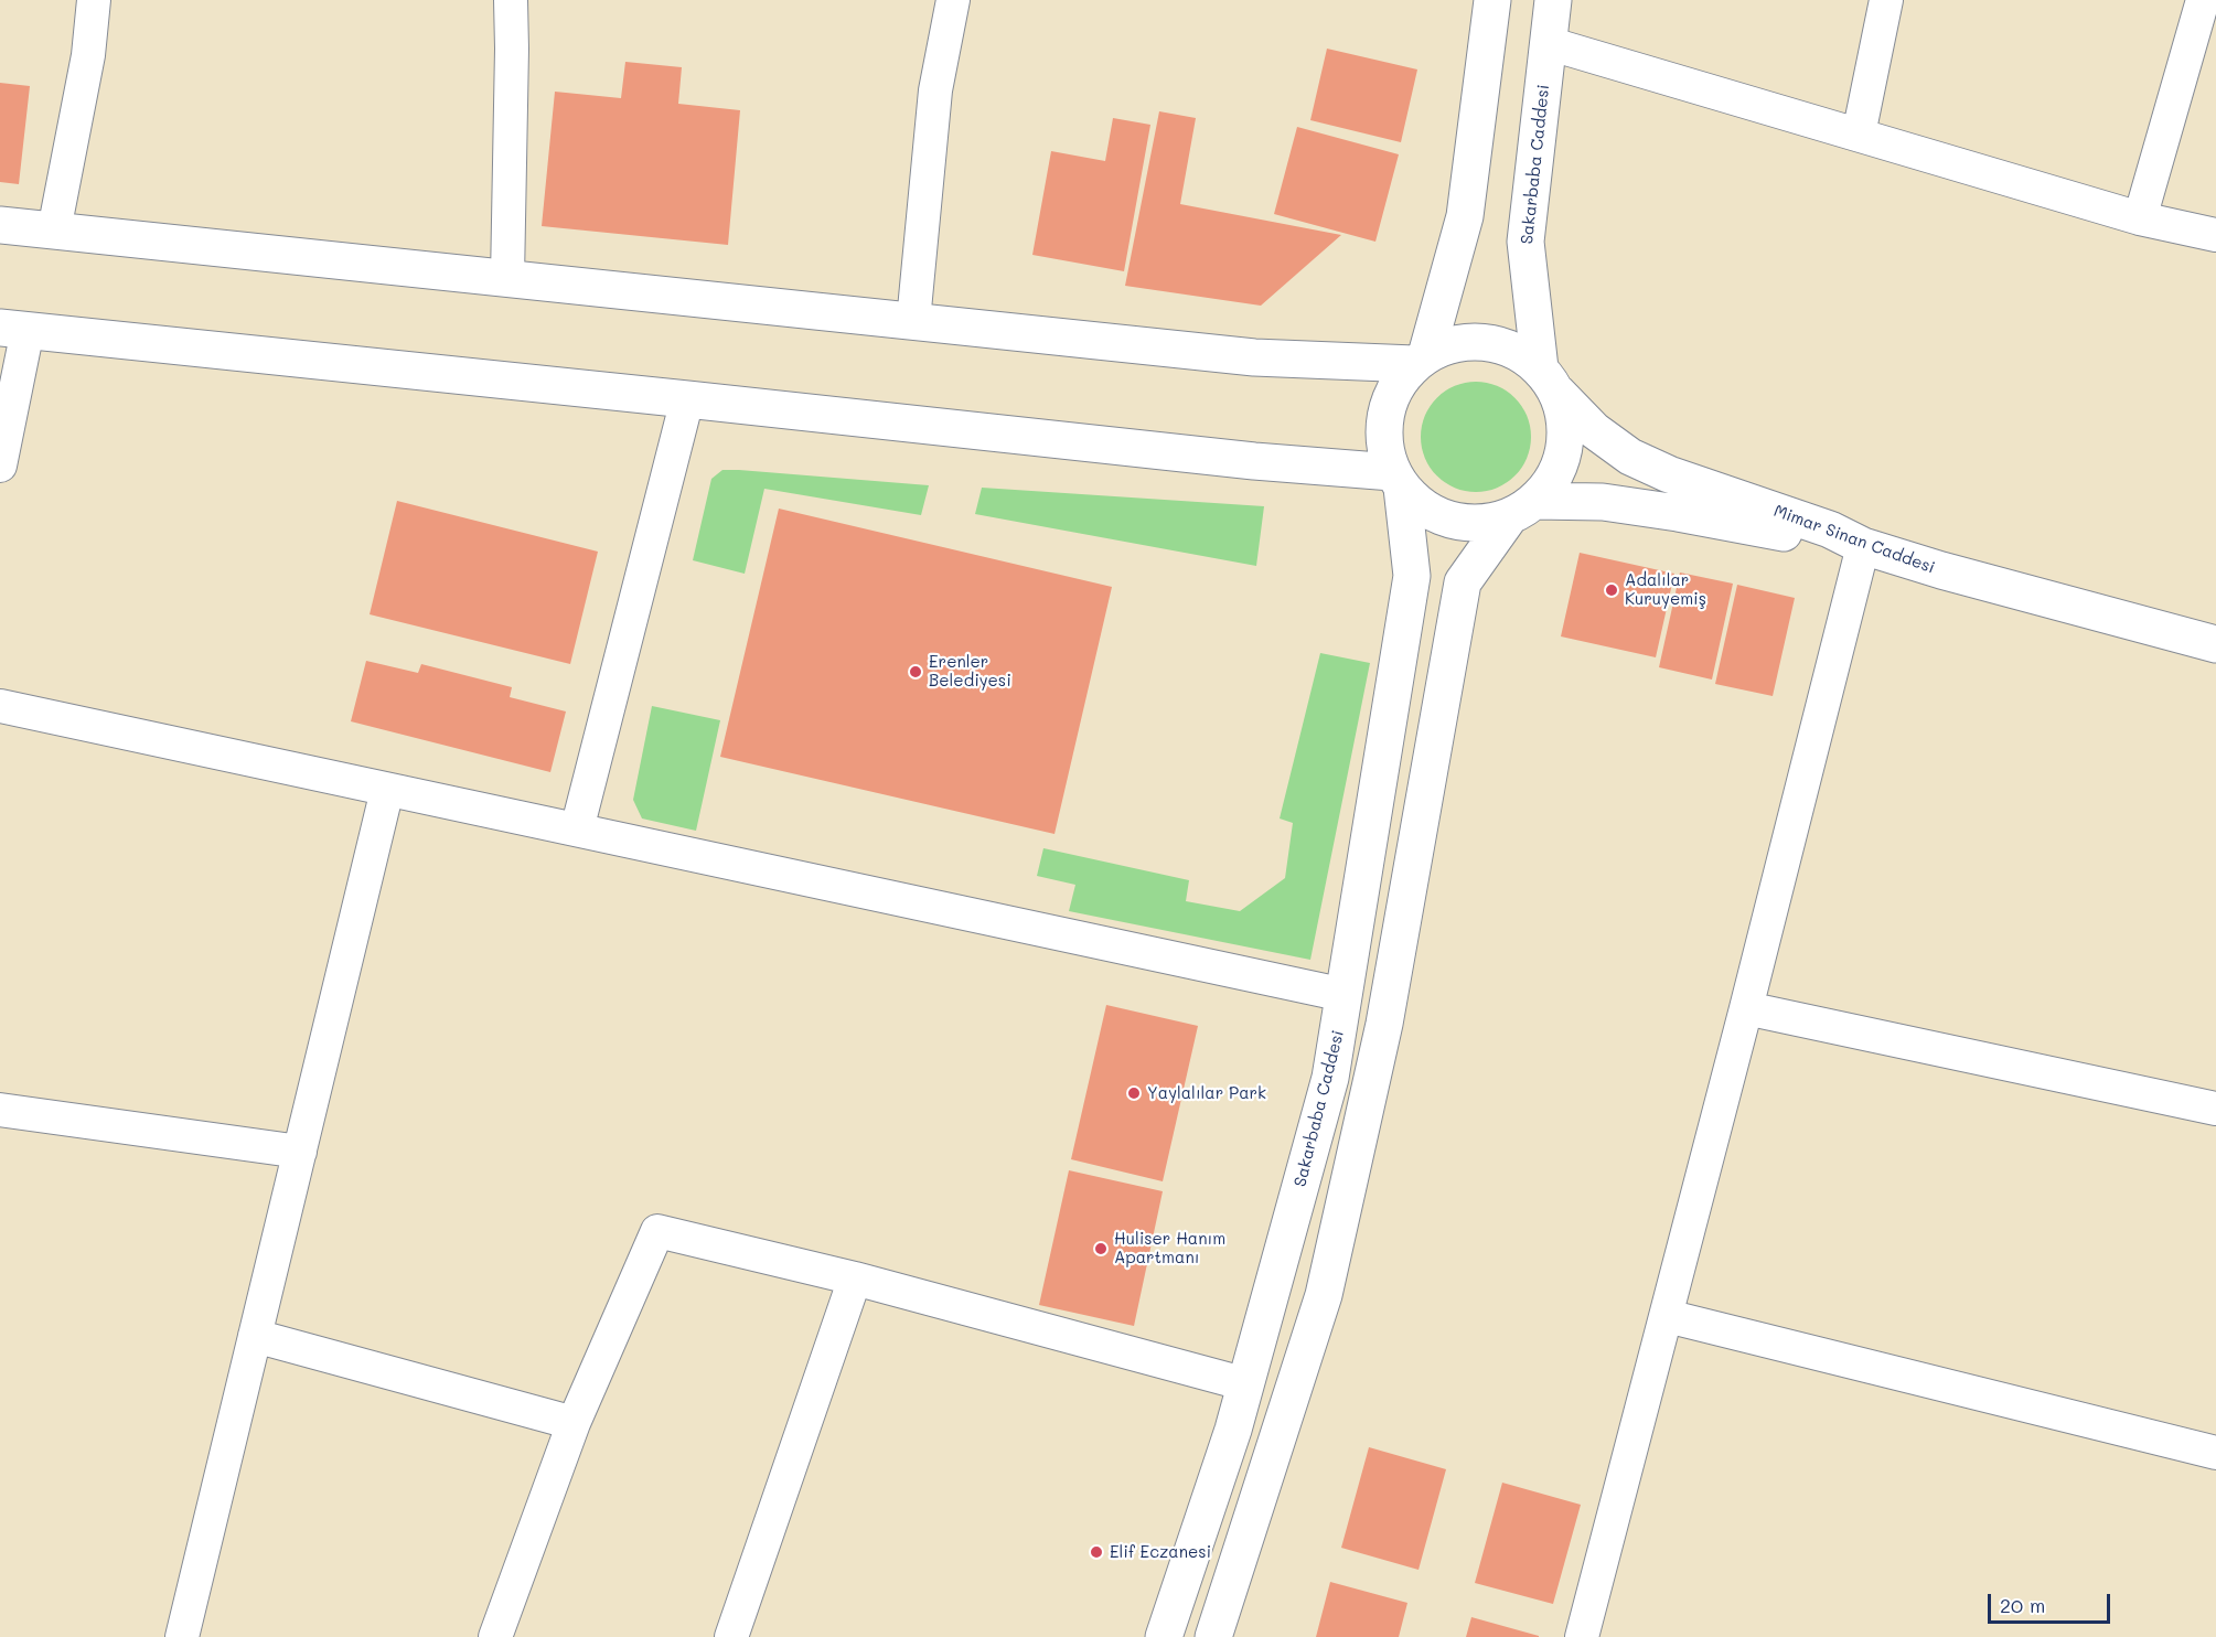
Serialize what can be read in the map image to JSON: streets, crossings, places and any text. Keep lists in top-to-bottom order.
{
  "streets": {
    "main road": ["Sakarbaba Caddesi", "Mimar Sinan Caddesi"]
  },
  "crossings": [
    ["Sakarbaba Caddesi", "Mimar Sinan Caddesi"]
  ],
  "places": [
    "Adalılar Kuruyemiş",
    "Erenler Belediyesi",
    "Yaylalılar Park",
    "Huliser Hanım Apartmanı",
    "Elif Eczanesi"
  ],
  "scale_bar": "20 m"
}
